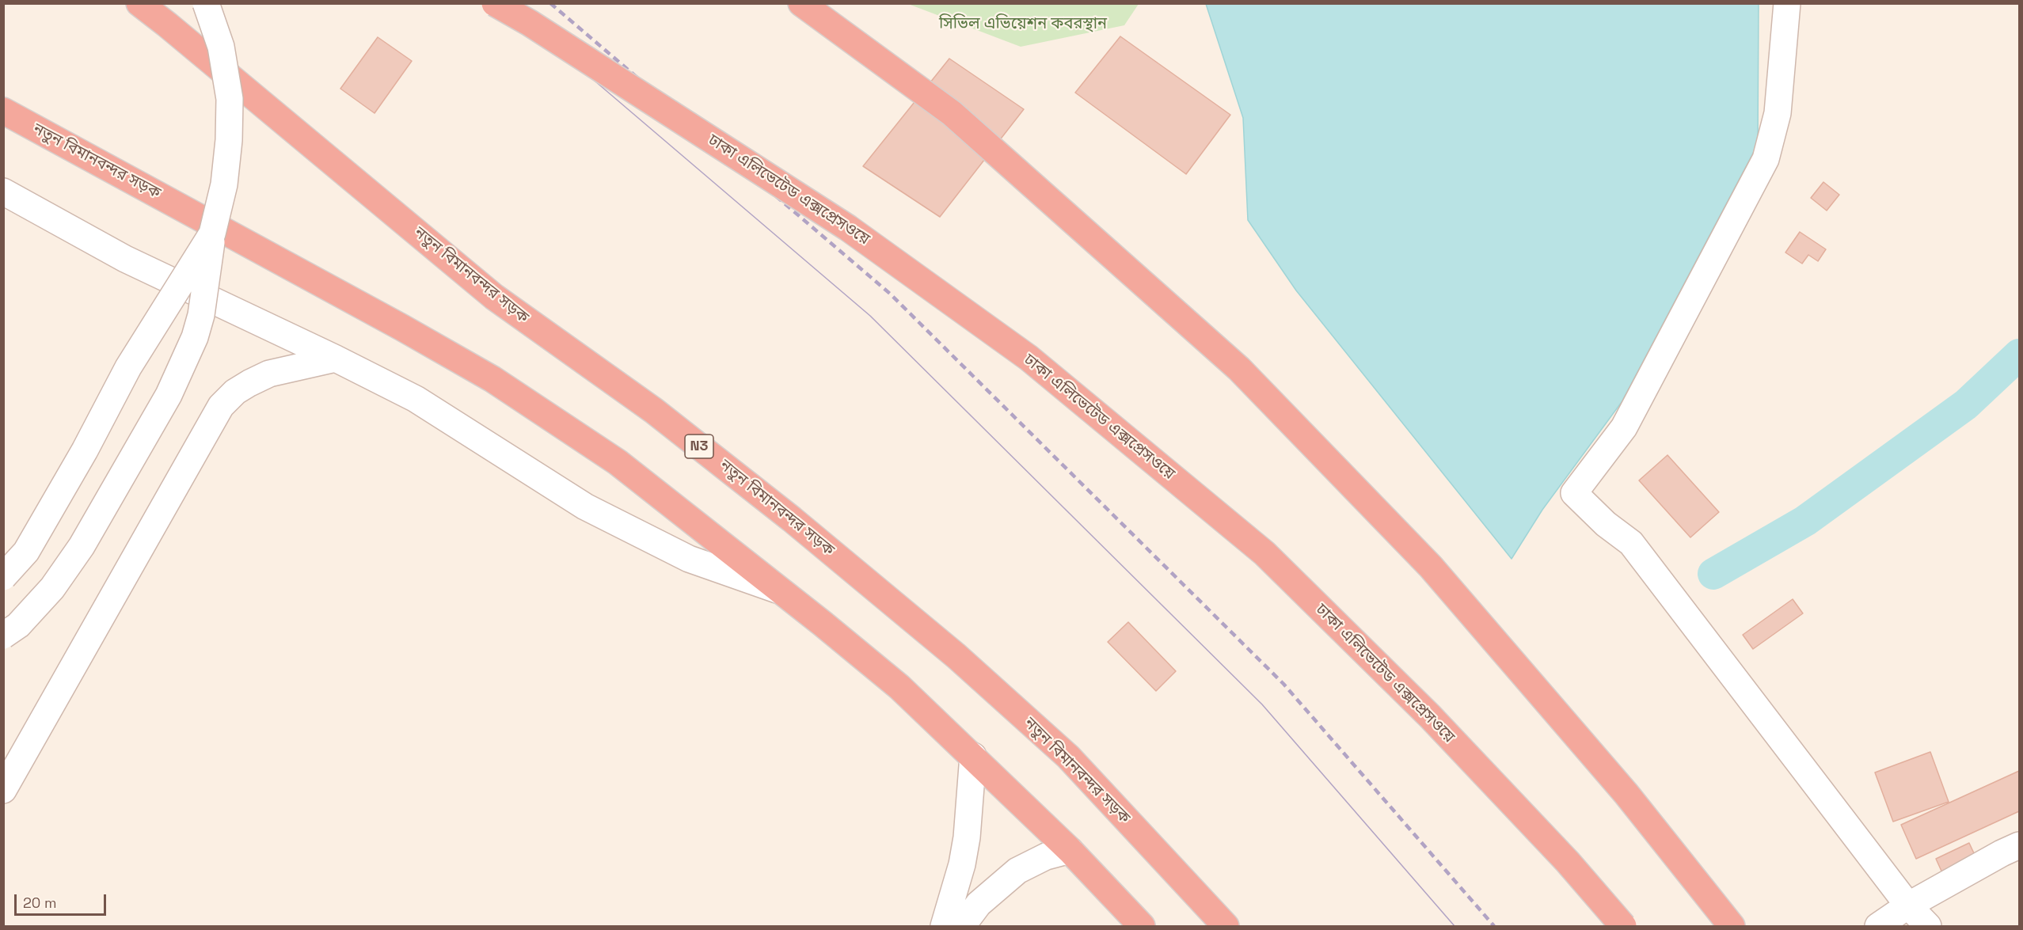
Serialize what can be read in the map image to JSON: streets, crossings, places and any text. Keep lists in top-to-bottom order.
{
  "streets": {
    "highway": ["নতুন বিমানবন্দর সড়ক", "ঢাকা এলিভেটেড এক্সপ্রেসওয়ে", "N3"]
  },
  "parks": ["সিভিল এভিয়েশন কবরস্থান"],
  "scale_bar": "20 m"
}
